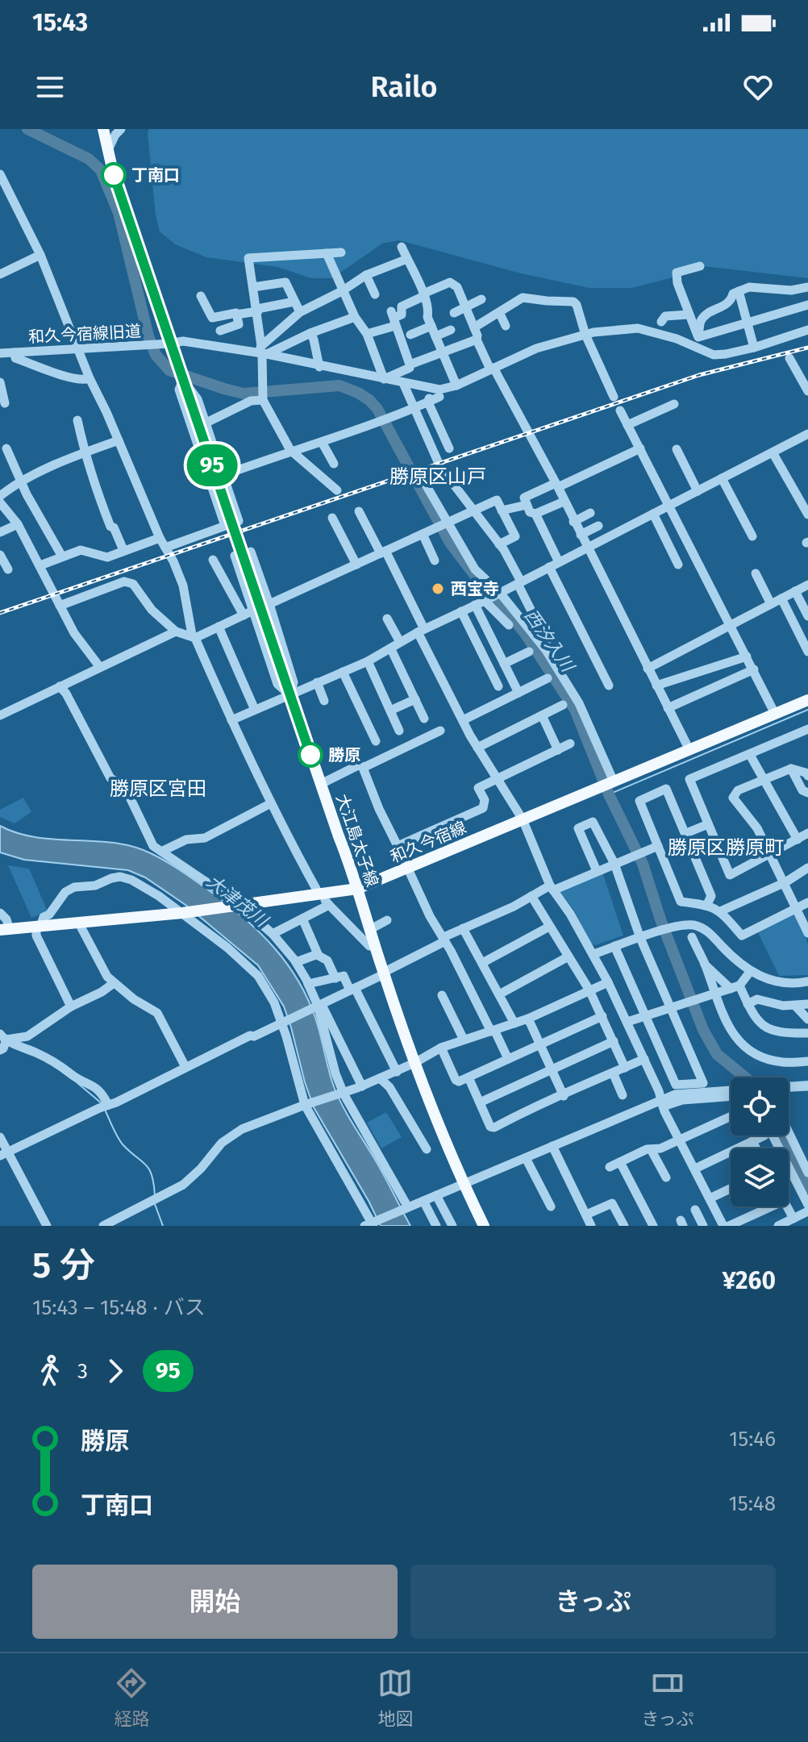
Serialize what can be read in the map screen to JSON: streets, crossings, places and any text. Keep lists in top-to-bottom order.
{
  "streets": {
    "main road": ["大江島太子線", "和久今宿線"],
    "street": ["和久今宿線旧道"]
  },
  "crossings": [
    ["和久今宿線旧道", "大江島太子線"],
    ["大江島太子線", "和久今宿線"]
  ],
  "districts": ["勝原区山戸", "勝原区宮田", "勝原区勝原町"],
  "water": ["西汐入川", "大津茂川"],
  "places": ["丁南口", "西宝寺", "勝原"],
  "lines": ["bus line 95"],
  "page": {
    "status": "15:43",
    "header": "Railo",
    "on_map": "95",
    "heading": ["5 分", "15:43 – 15:48 · バス", "¥260"],
    "legs": ["3", "95"],
    "list": [
      {
        "name": "勝原",
        "value": "15:46"
      },
      {
        "name": "丁南口",
        "value": "15:48"
      }
    ],
    "buttons": ["開始", "きっぷ"],
    "tabs": ["経路", "地図", "きっぷ"]
  }
}
